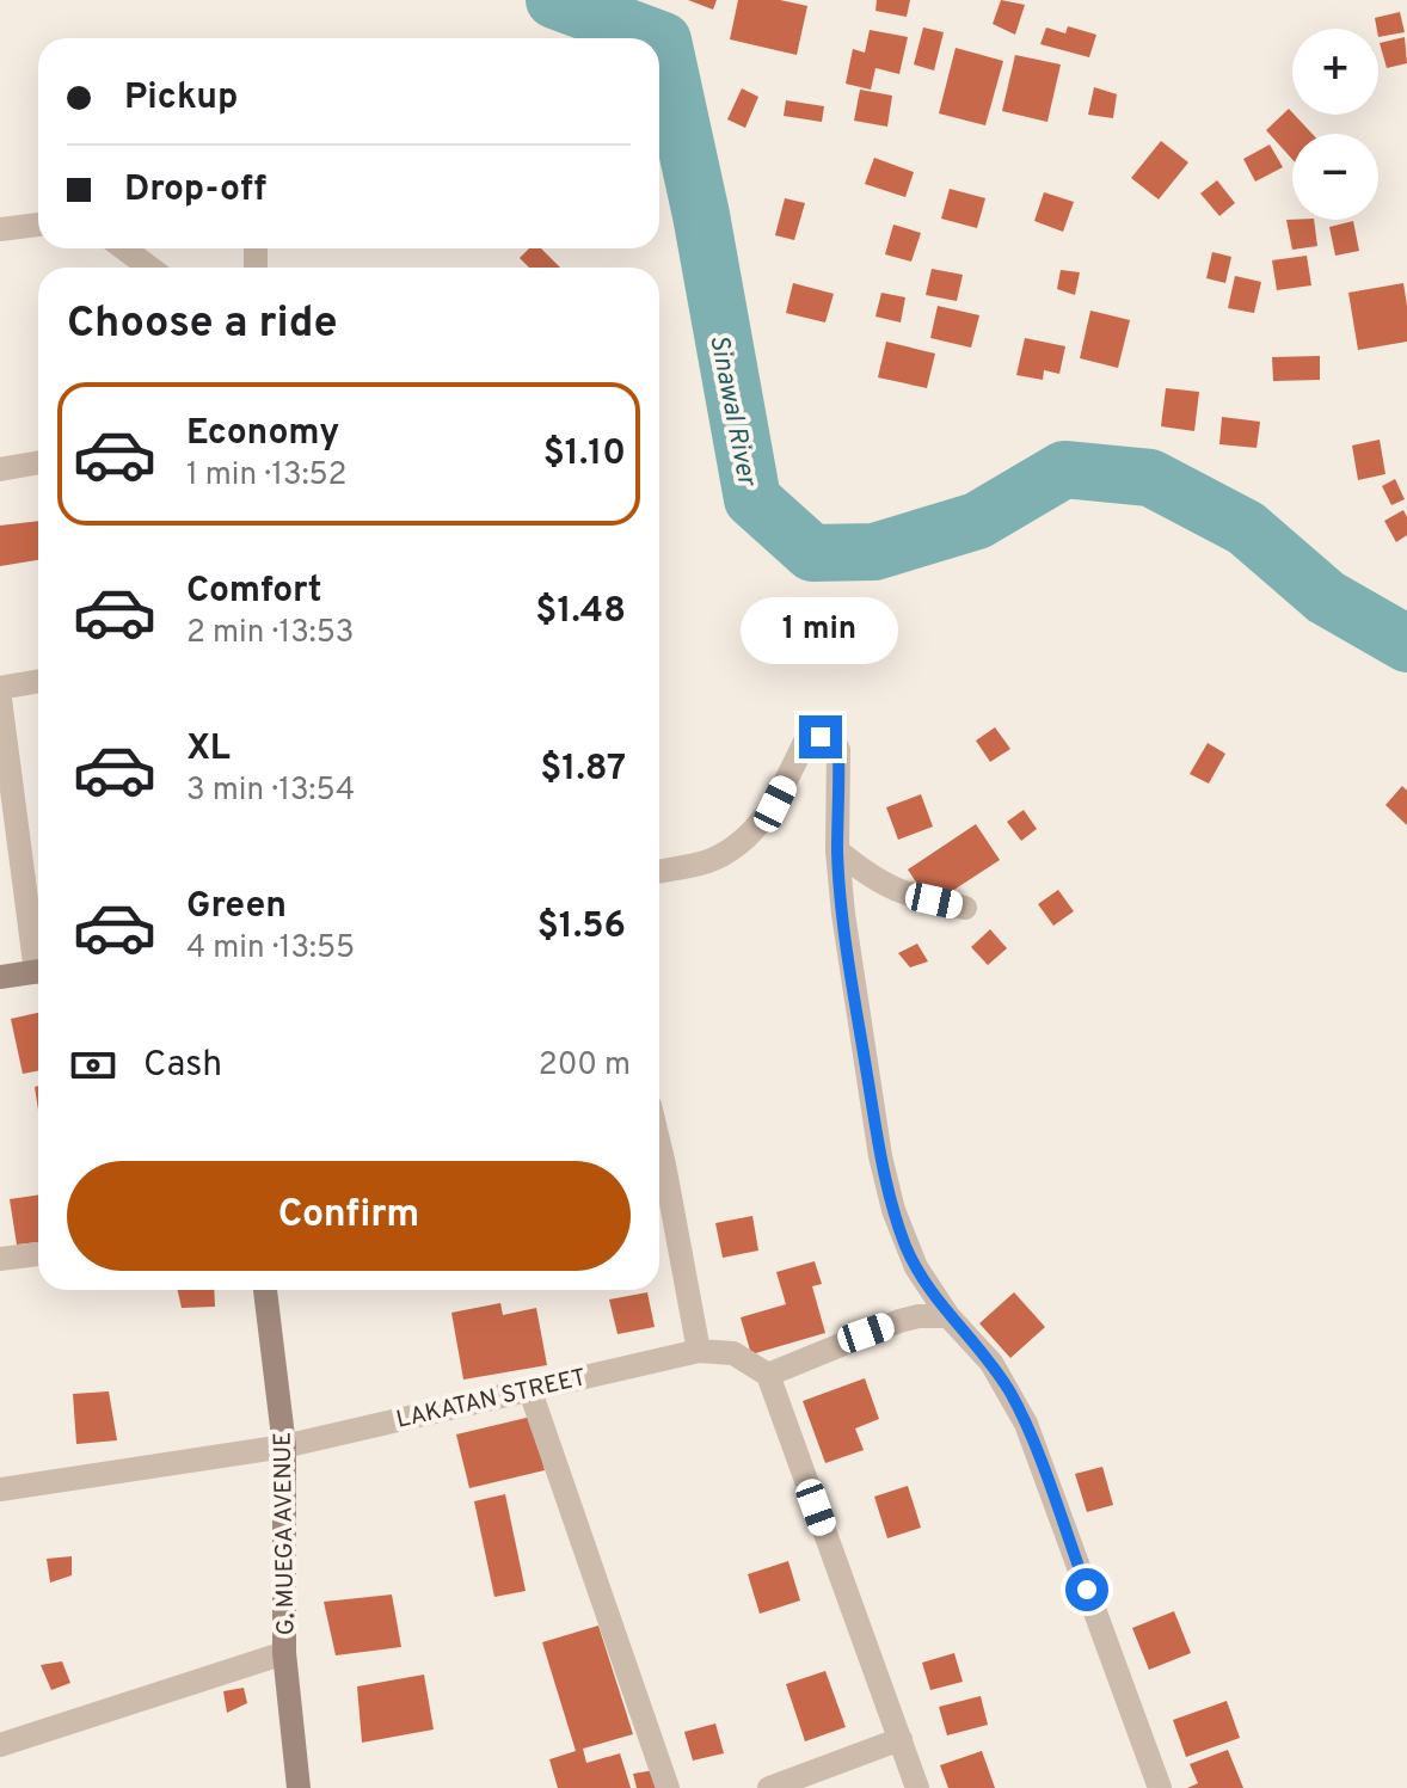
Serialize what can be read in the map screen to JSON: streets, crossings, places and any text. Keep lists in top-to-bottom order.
{
  "streets": {
    "street": ["LAKATAN STREET", "G. MUEGA AVENUE"]
  },
  "crossings": [
    ["LAKATAN STREET", "G. MUEGA AVENUE"]
  ],
  "water": ["Sinawal River"],
  "page": {
    "map_buttons": ["+", "−"],
    "banner": ["Pickup", "Drop-off"],
    "heading": "Choose a ride",
    "list": [
      {
        "name": "Economy",
        "note": "1 min · 13:52",
        "value": "$1.10"
      },
      {
        "name": "Comfort",
        "note": "2 min · 13:53",
        "value": "$1.48"
      },
      {
        "name": "XL",
        "note": "3 min · 13:54",
        "value": "$1.87"
      },
      {
        "name": "Green",
        "note": "4 min · 13:55",
        "value": "$1.56"
      }
    ],
    "bubble": "1 min",
    "pay": ["Cash", "200 m"],
    "buttons": "Confirm"
  }
}
